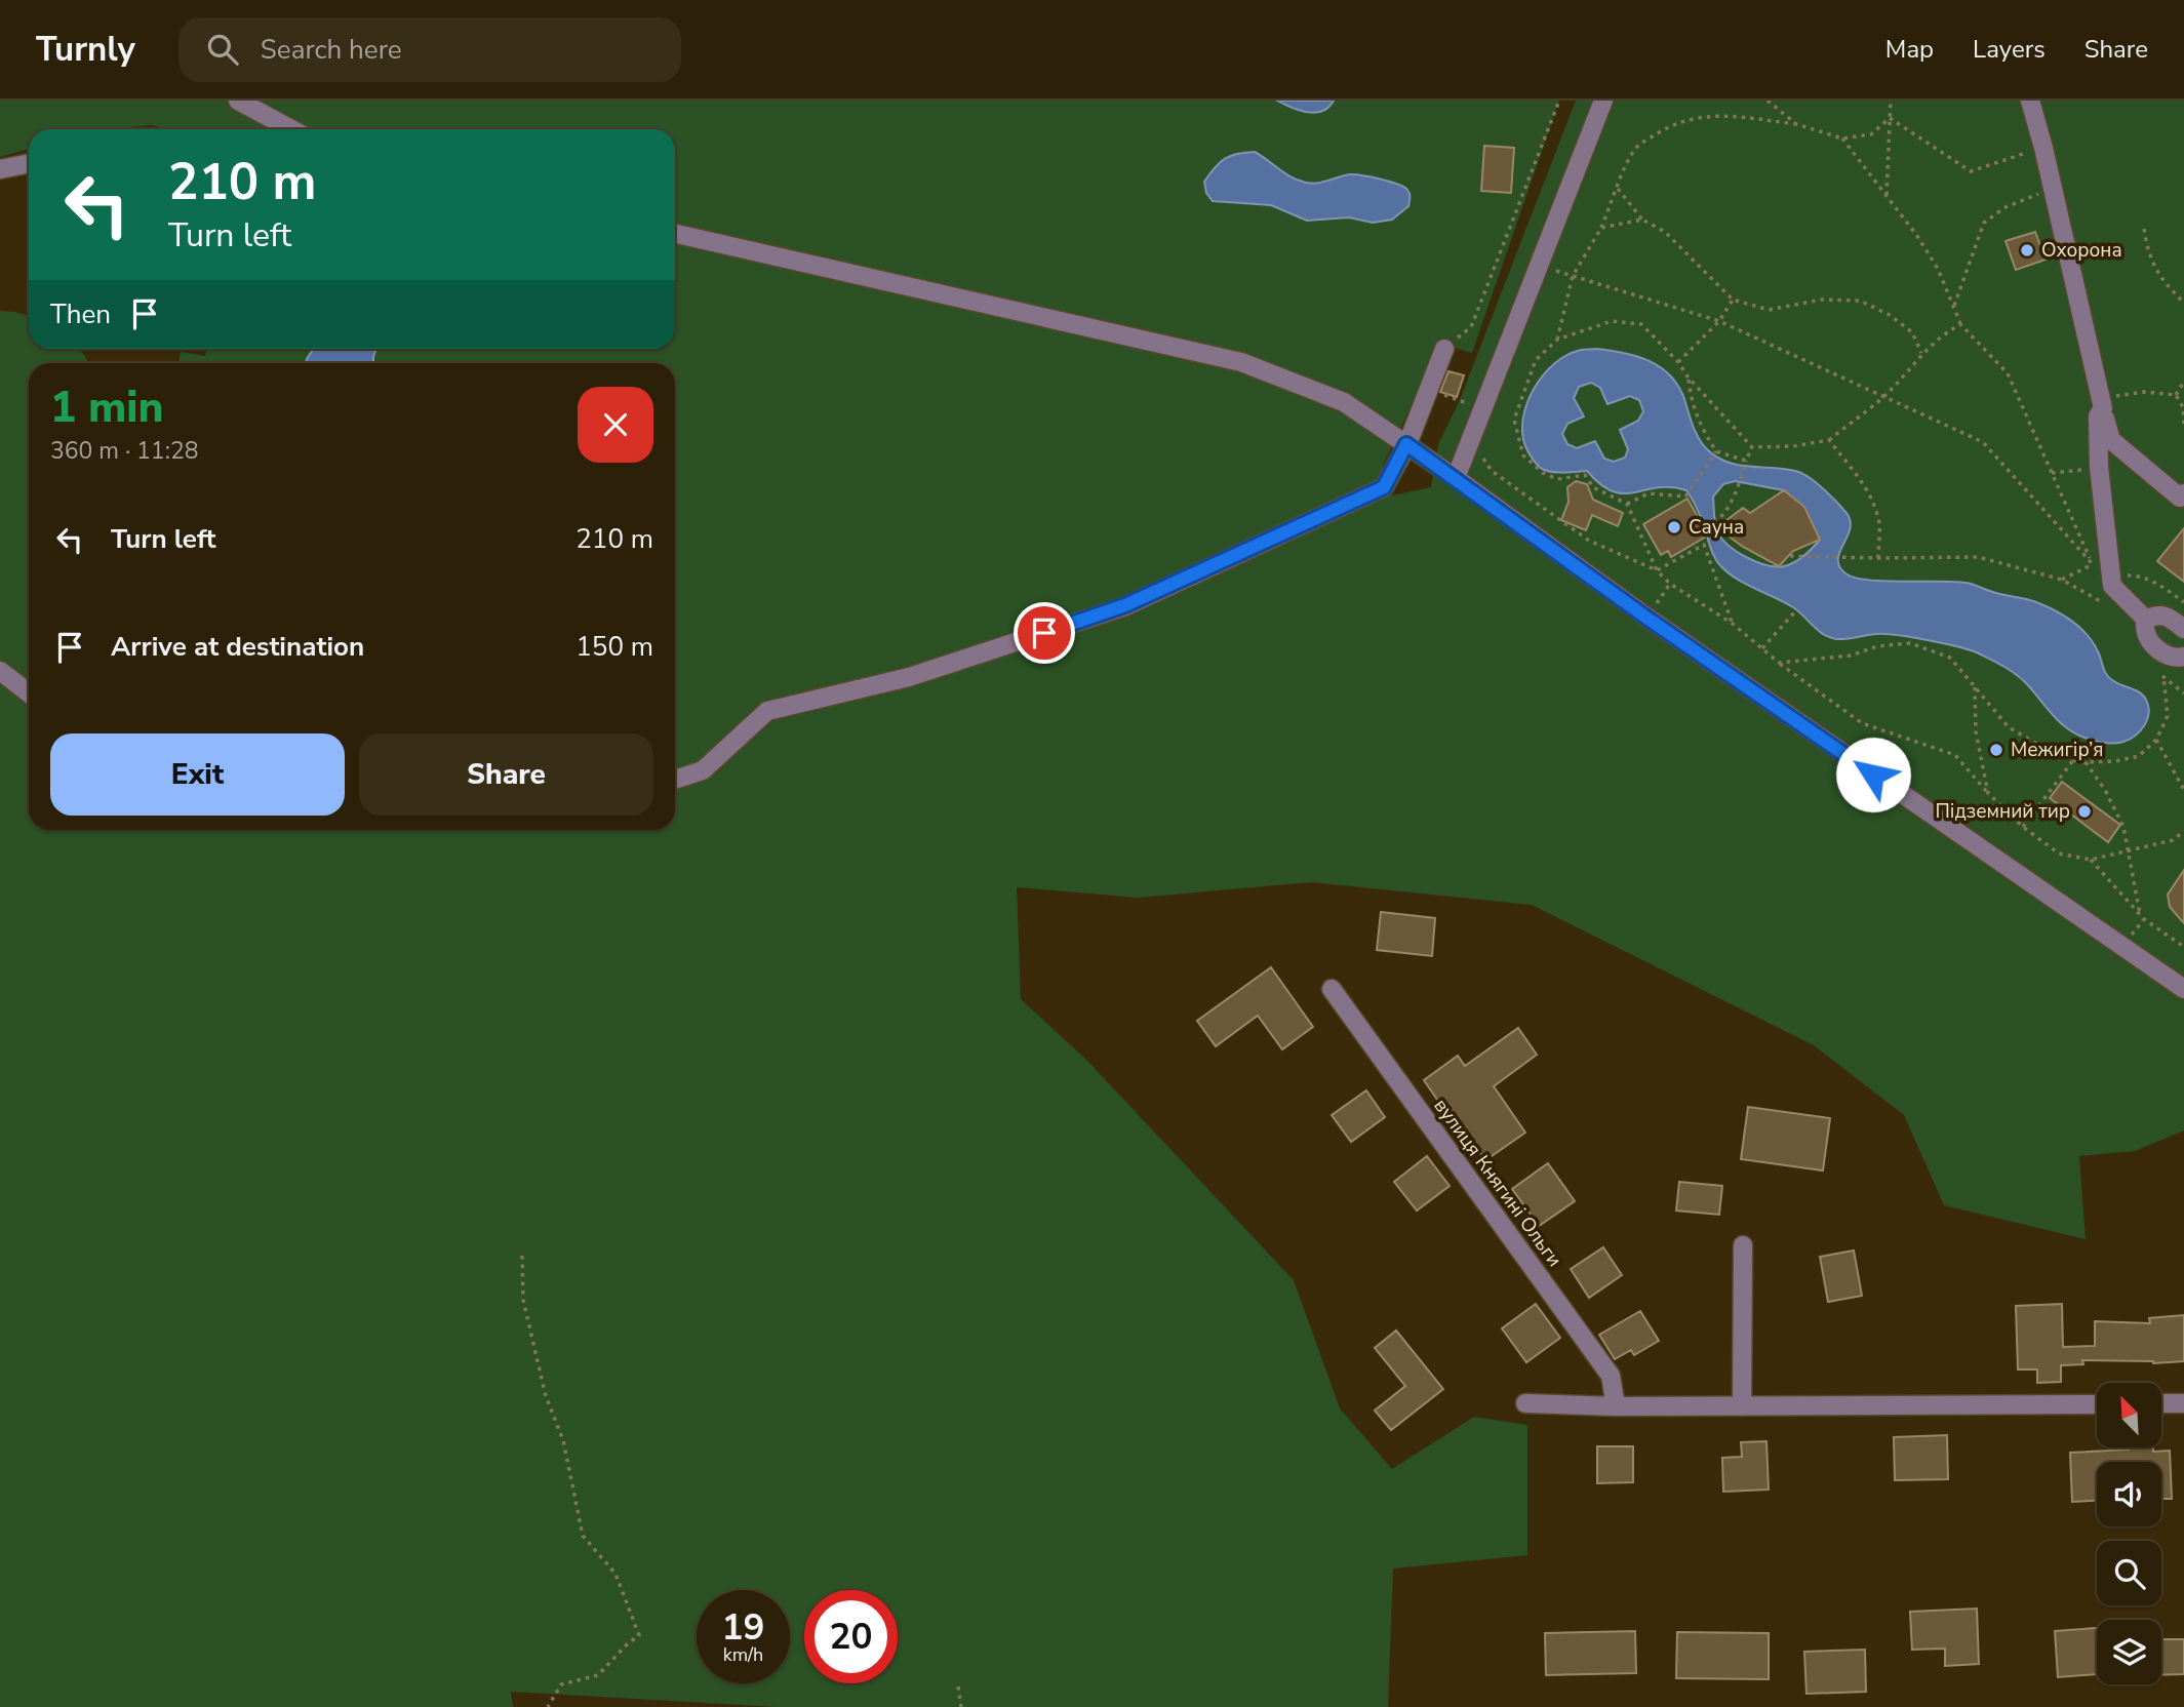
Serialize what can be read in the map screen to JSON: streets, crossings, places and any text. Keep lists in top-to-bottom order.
{
  "streets": {
    "street": ["вулиця Княгині Ольги"]
  },
  "places": [
    "Охорона",
    "Сауна",
    "Межигір’я",
    "Підземний тир"
  ],
  "north": "top left",
  "page": {
    "header": "Turnly",
    "search": "Search here",
    "nav": ["Map", "Layers", "Share"],
    "turn": ["210 m", "Turn left"],
    "then": "Then",
    "heading": ["1 min", "360 m · 11:28"],
    "list": [
      {
        "name": "Turn left",
        "value": "210 m"
      },
      {
        "name": "Arrive at destination",
        "value": "150 m"
      }
    ],
    "buttons": ["Exit", "Share"],
    "speed": "19 km/h",
    "limit": "20"
  }
}
